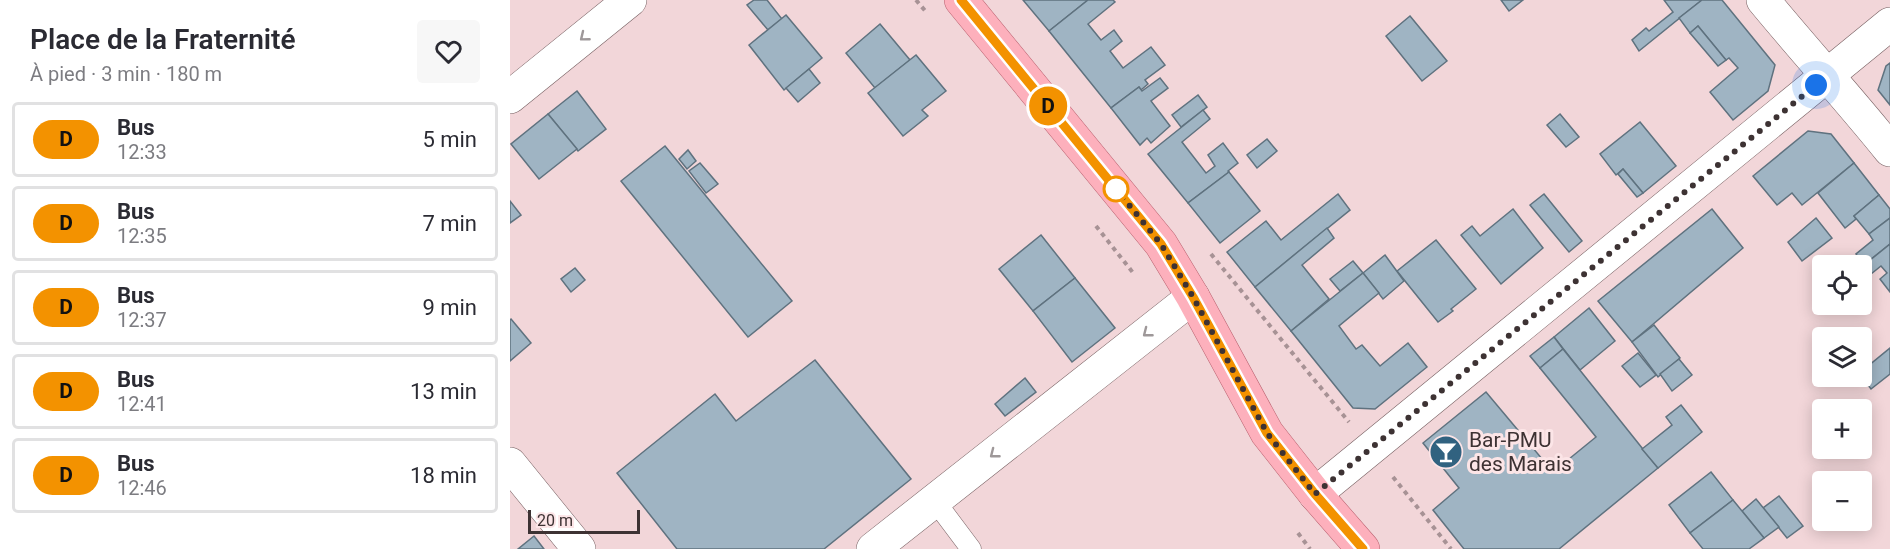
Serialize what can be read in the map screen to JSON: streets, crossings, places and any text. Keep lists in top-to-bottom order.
{
  "places": {
    "bar": ["Bar-PMU des Marais"]
  },
  "lines": ["bus line D"],
  "scale_bar": "20 m",
  "page": {
    "heading": ["Place de la Fraternité", "À pied · 3 min · 180 m"],
    "on_map": "D",
    "list": [
      {
        "mark": "D",
        "name": "Bus",
        "note": "12:33",
        "value": "5 min"
      },
      {
        "mark": "D",
        "name": "Bus",
        "note": "12:35",
        "value": "7 min"
      },
      {
        "mark": "D",
        "name": "Bus",
        "note": "12:37",
        "value": "9 min"
      },
      {
        "mark": "D",
        "name": "Bus",
        "note": "12:41",
        "value": "13 min"
      },
      {
        "mark": "D",
        "name": "Bus",
        "note": "12:46",
        "value": "18 min"
      }
    ],
    "map_buttons": ["+", "−"],
    "scale": "20 m"
  }
}
